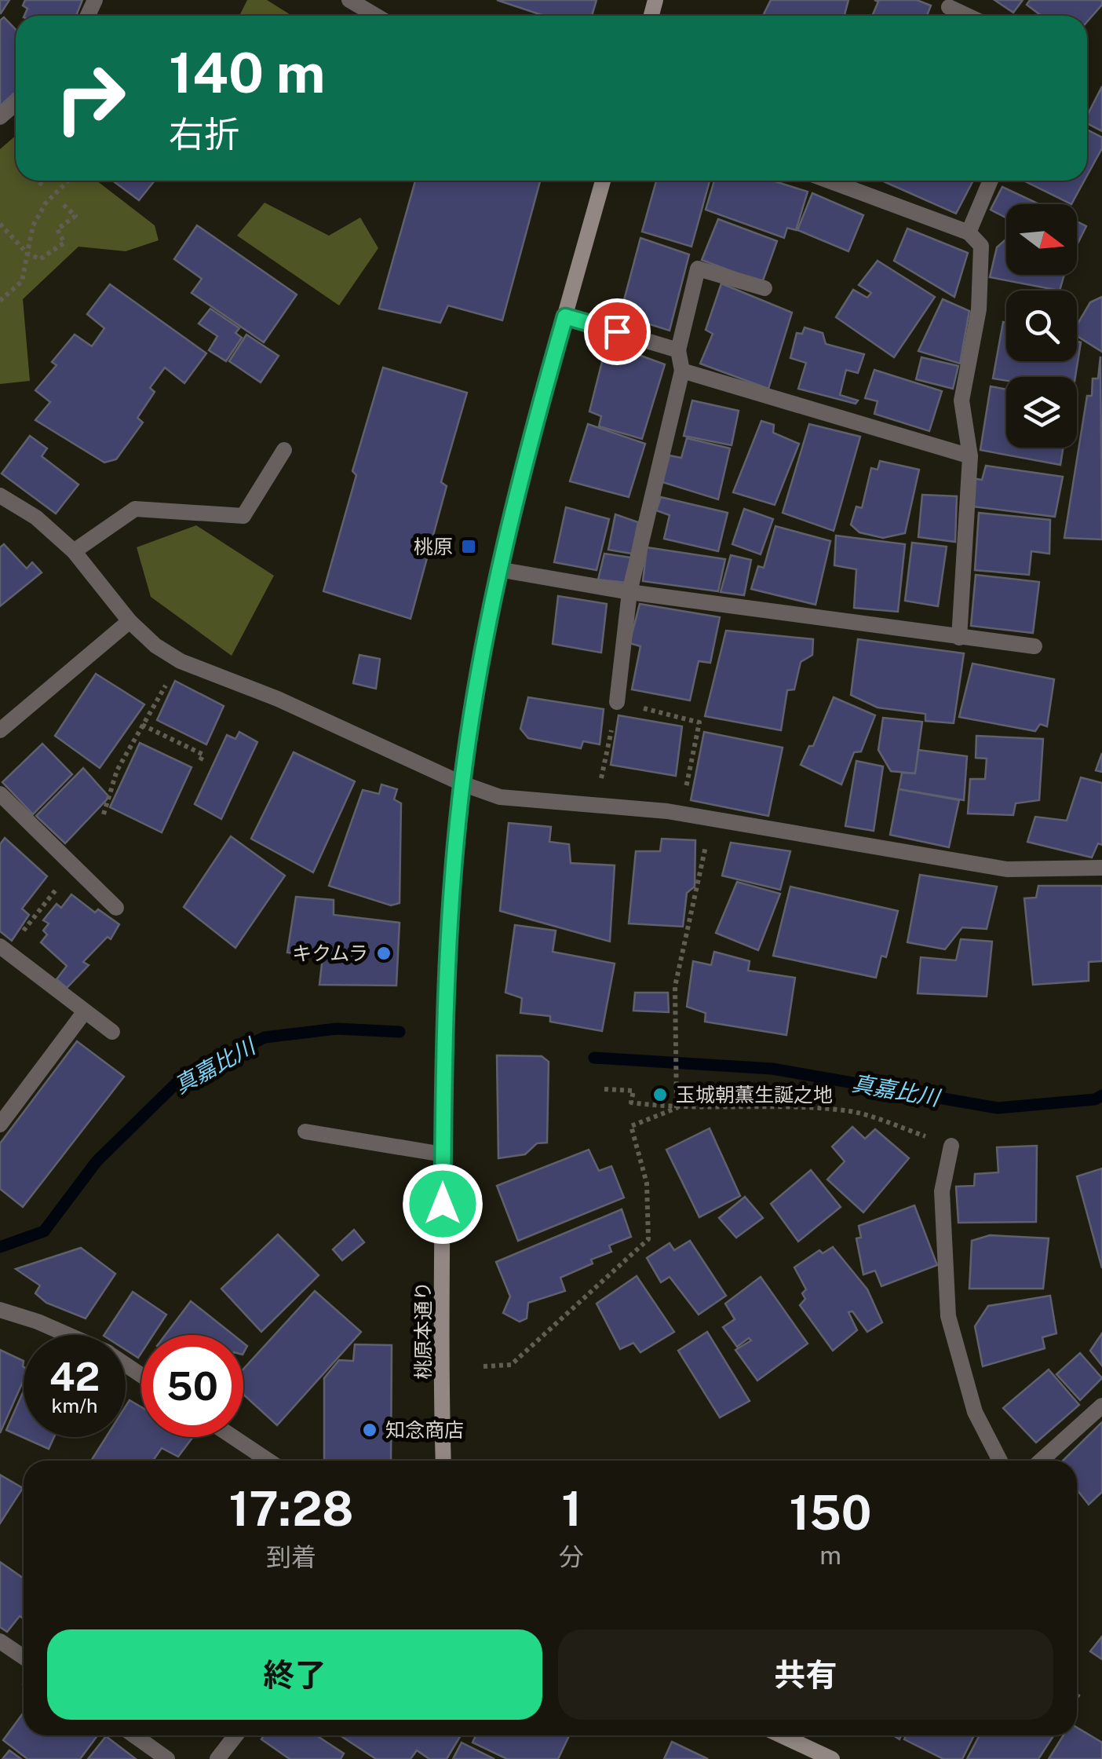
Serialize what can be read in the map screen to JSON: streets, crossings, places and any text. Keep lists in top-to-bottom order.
{
  "streets": {
    "main road": ["桃原本通り"]
  },
  "water": ["真嘉比川"],
  "places": {
    "transit": ["桃原"],
    "other": ["キクムラ", "玉城朝薫生誕之地", "知念商店"]
  },
  "north": "right",
  "page": {
    "turn": ["140 m", "右折"],
    "speed": "42 km/h",
    "limit": "50",
    "eta": [
      "17:28",
      "到着",
      "1",
      "分",
      "150",
      "m"
    ],
    "buttons": ["終了", "共有"]
  }
}
